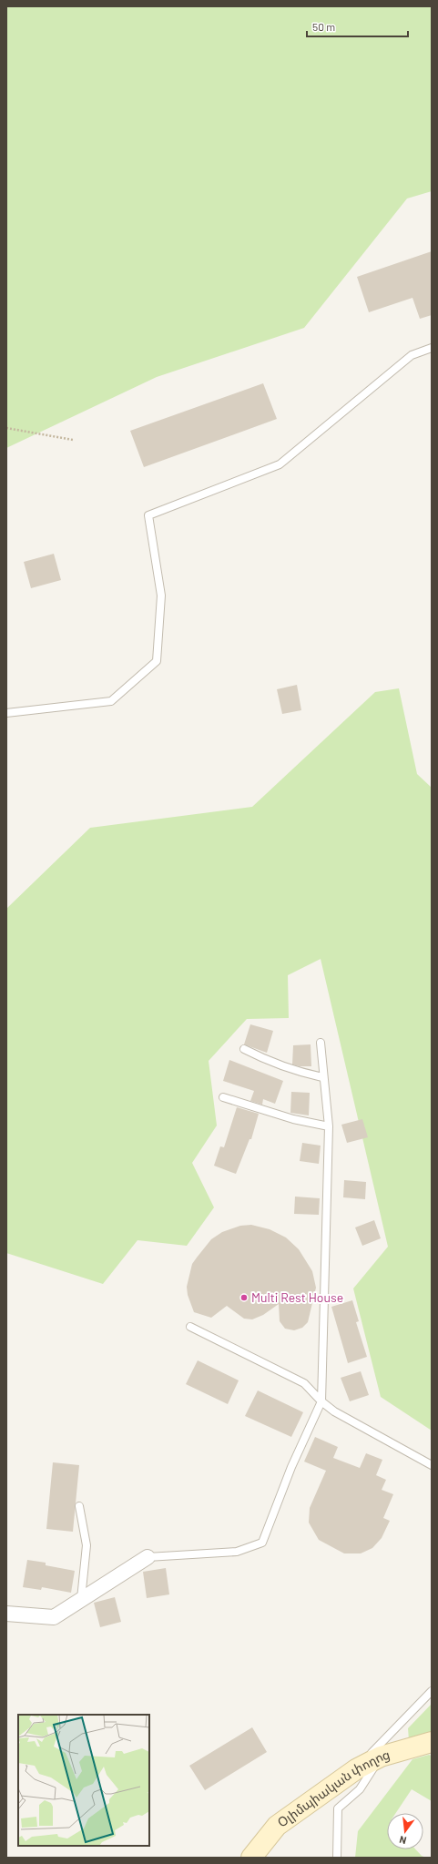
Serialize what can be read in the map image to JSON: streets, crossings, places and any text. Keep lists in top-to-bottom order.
{
  "streets": {
    "street": ["Օլիմպիական փողոց"]
  },
  "places": ["Multi Rest House"],
  "scale_bar": "50 m",
  "north": "bottom"
}
